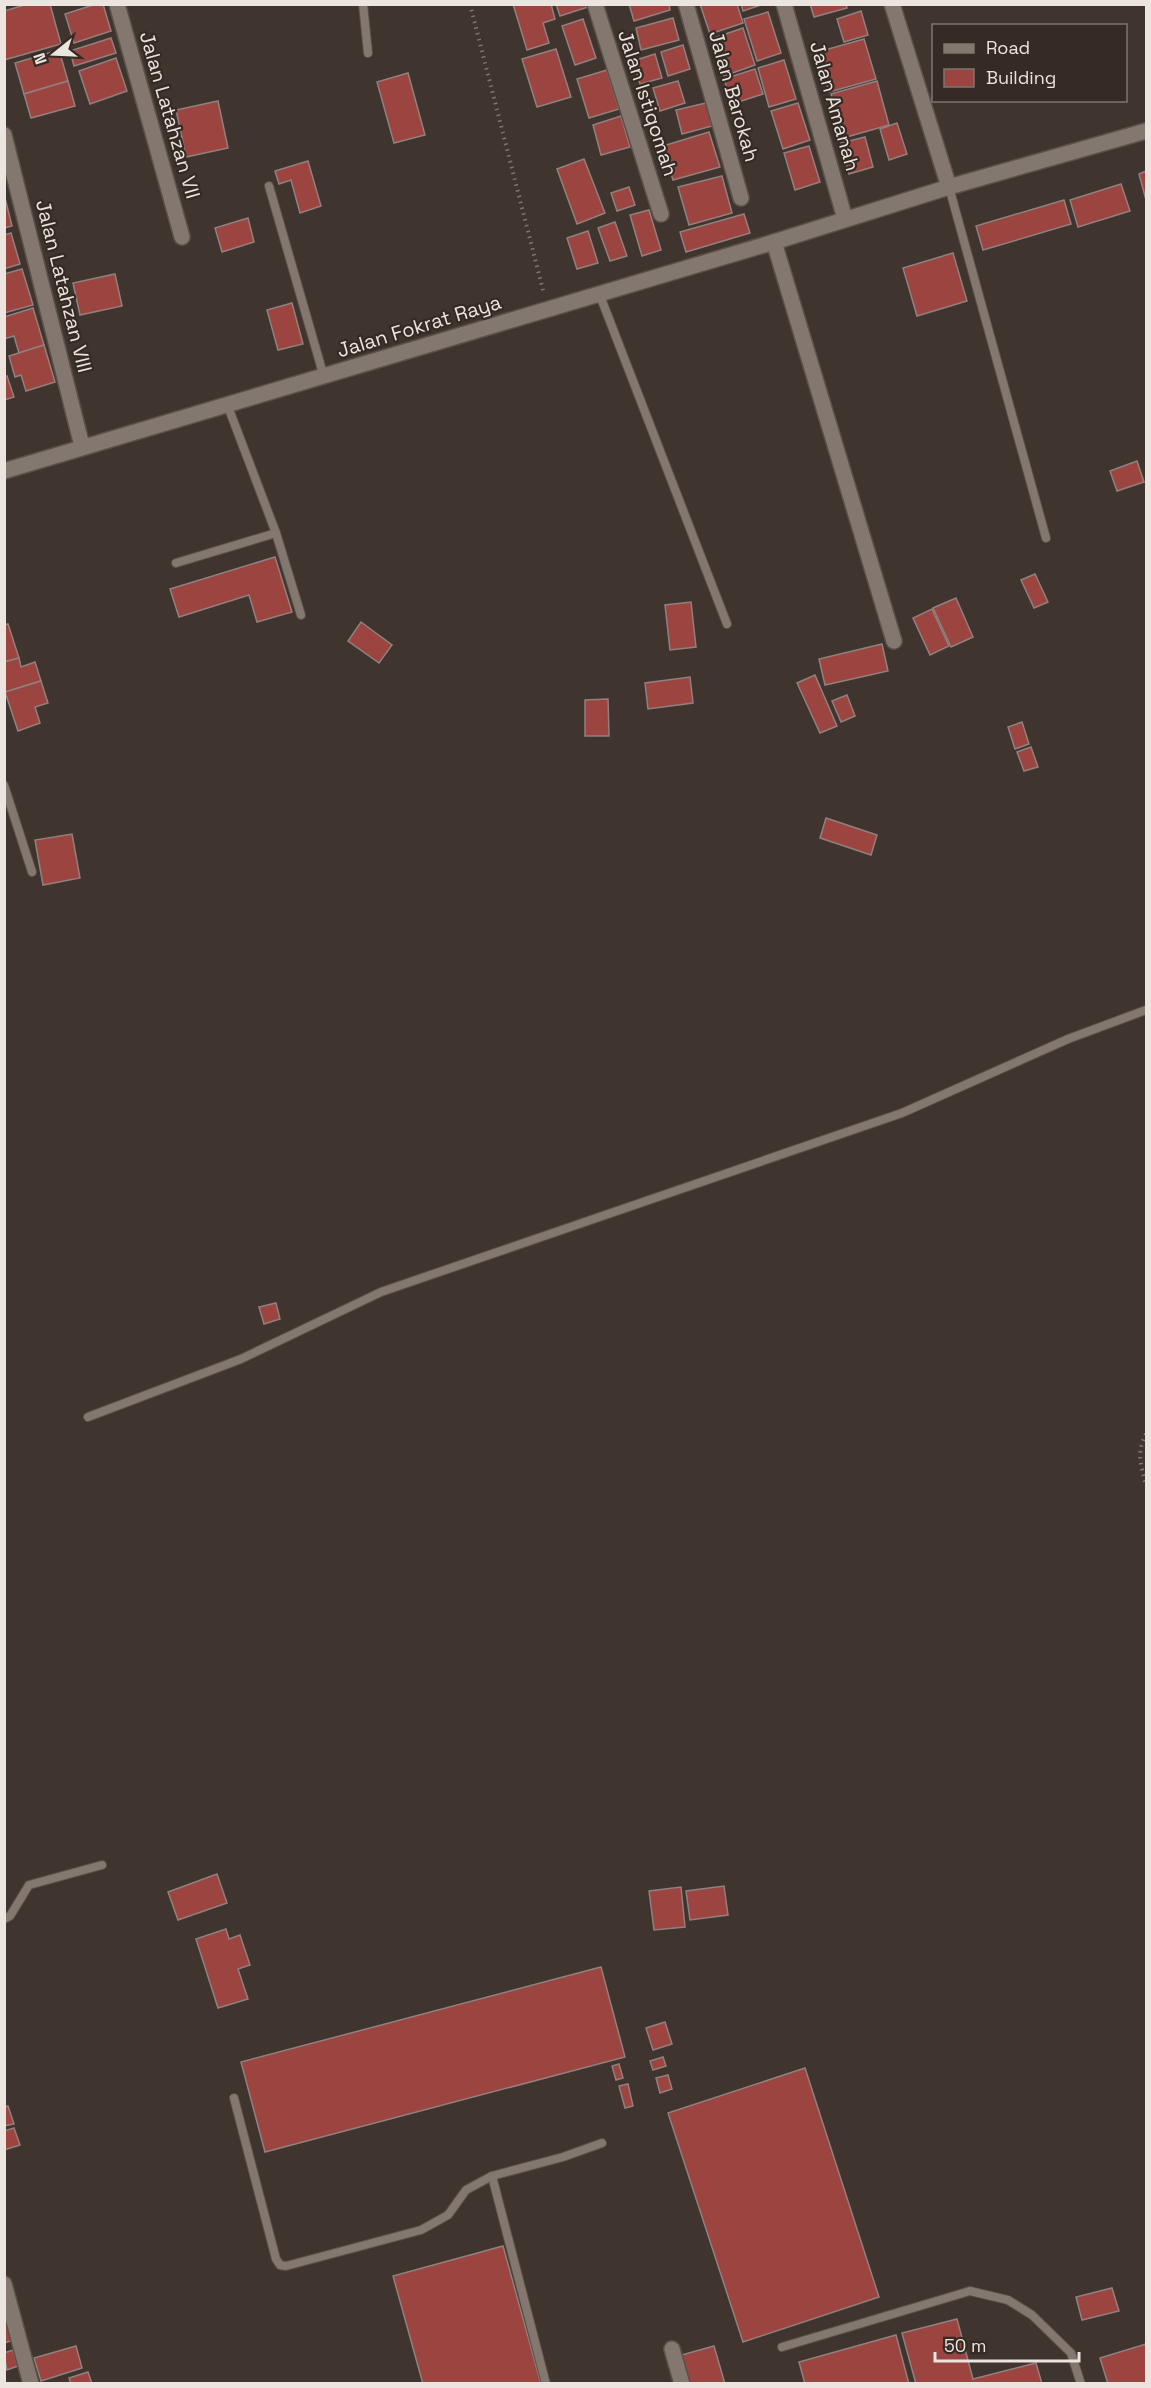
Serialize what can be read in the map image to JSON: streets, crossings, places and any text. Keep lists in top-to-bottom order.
{
  "streets": {
    "street": [
      "Jalan Barokah",
      "Jalan Istiqomah",
      "Jalan Amanah",
      "Jalan Latahzan VII",
      "Jalan Latahzan VIII",
      "Jalan Fokrat Raya"
    ]
  },
  "crossings": [
    ["Jalan Amanah", "Jalan Fokrat Raya"],
    ["Jalan Latahzan VIII", "Jalan Fokrat Raya"]
  ],
  "legend": ["Road", "Building"],
  "scale_bar": "50 m",
  "north": "left"
}
